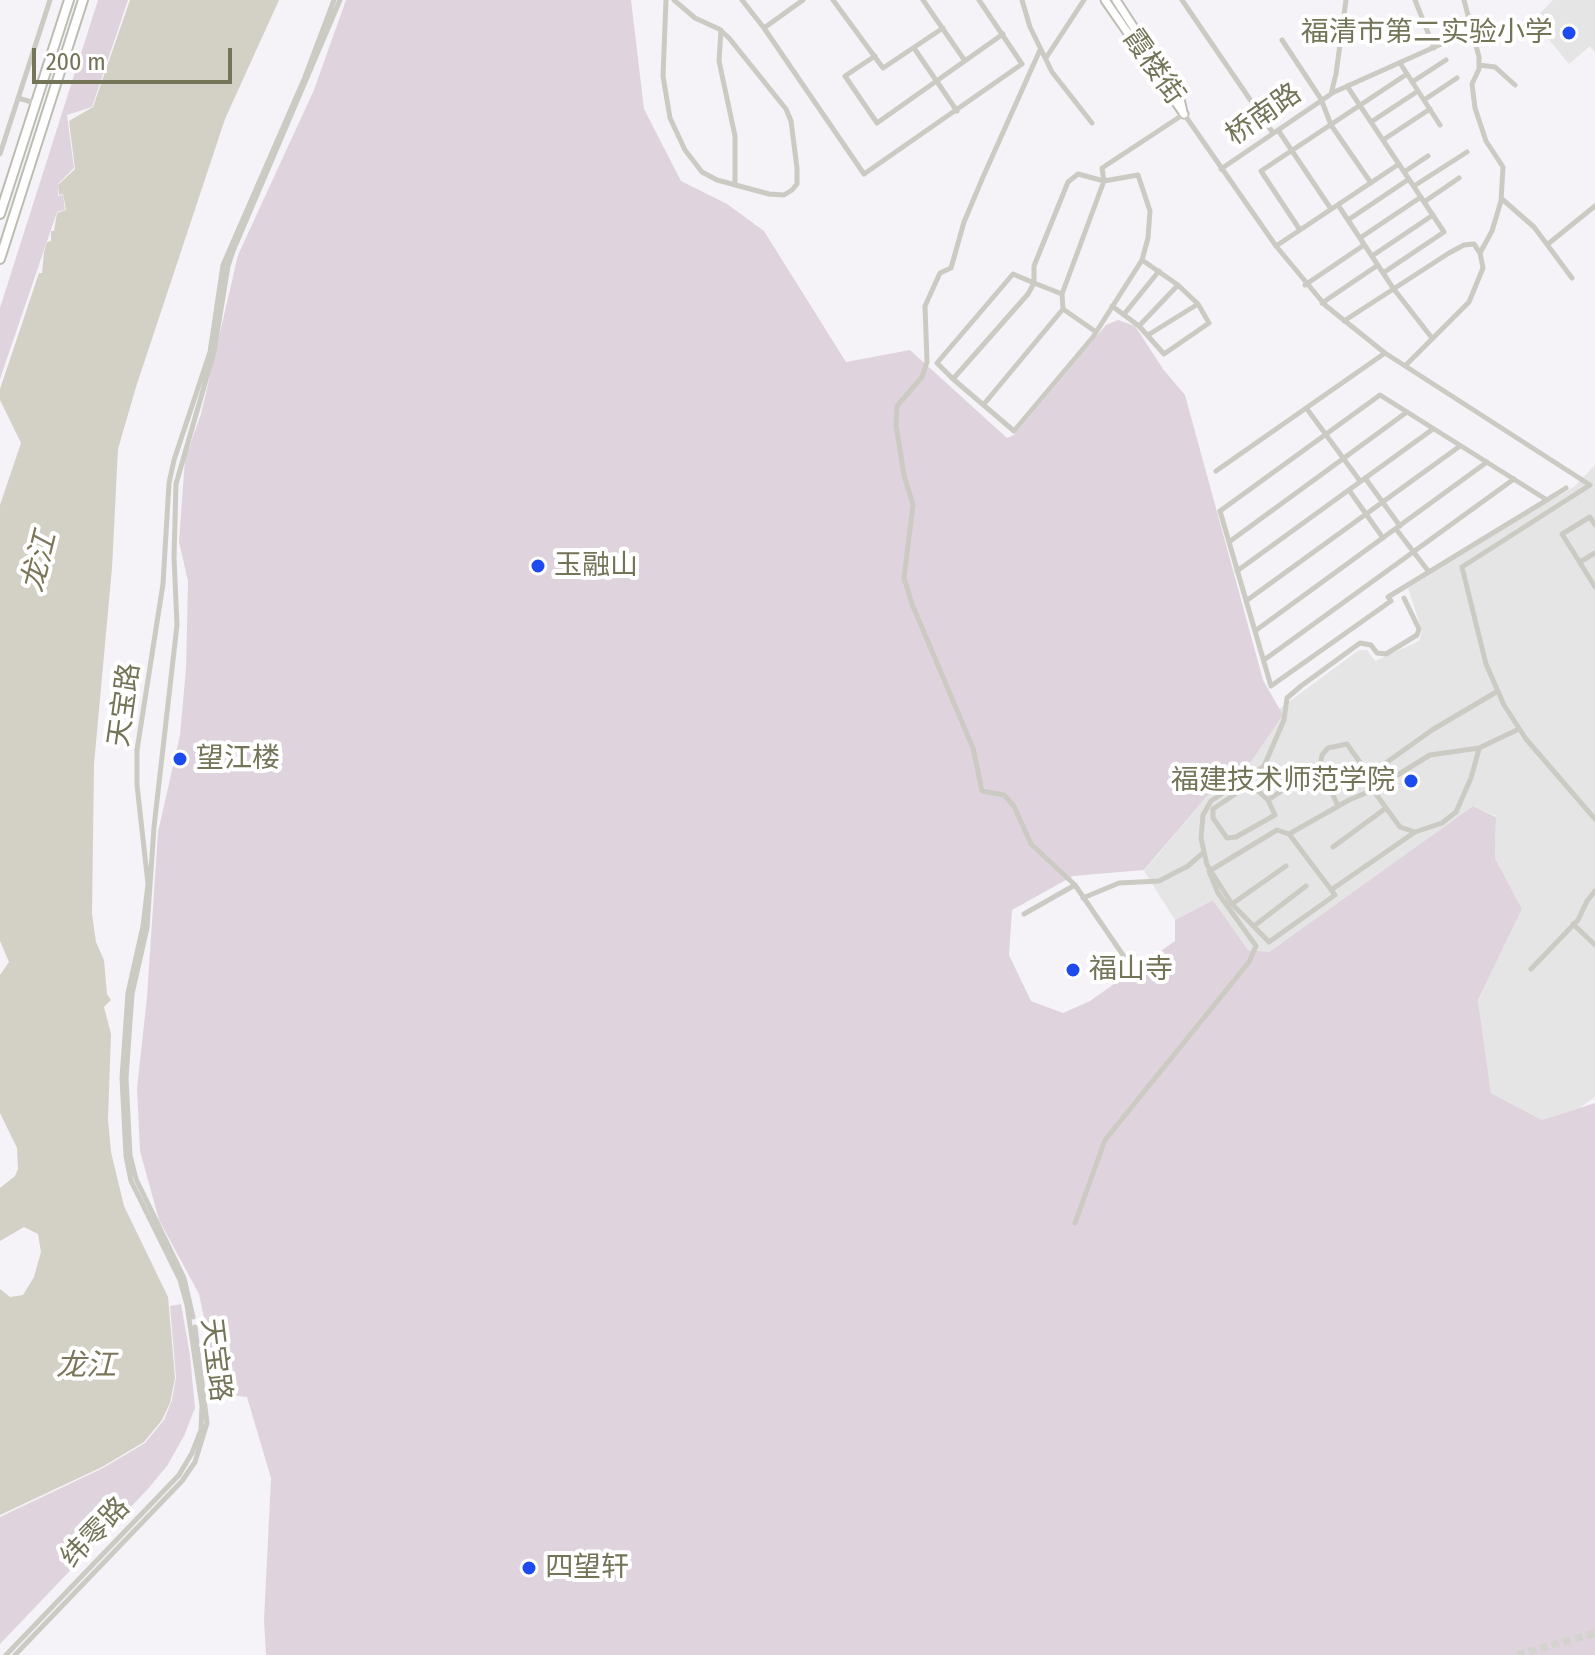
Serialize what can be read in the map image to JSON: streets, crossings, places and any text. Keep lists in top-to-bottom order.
{
  "streets": {
    "street": [
      "霞楼街",
      "桥南路",
      "天宝路",
      "纬零路"
    ]
  },
  "crossings": [
    ["天宝路", "纬零路"]
  ],
  "water": ["龙江"],
  "places": [
    "福清市第二实验小学",
    "玉融山",
    "望江楼",
    "福建技术师范学院",
    "福山寺",
    "四望轩"
  ],
  "scale_bar": "200 m"
}
